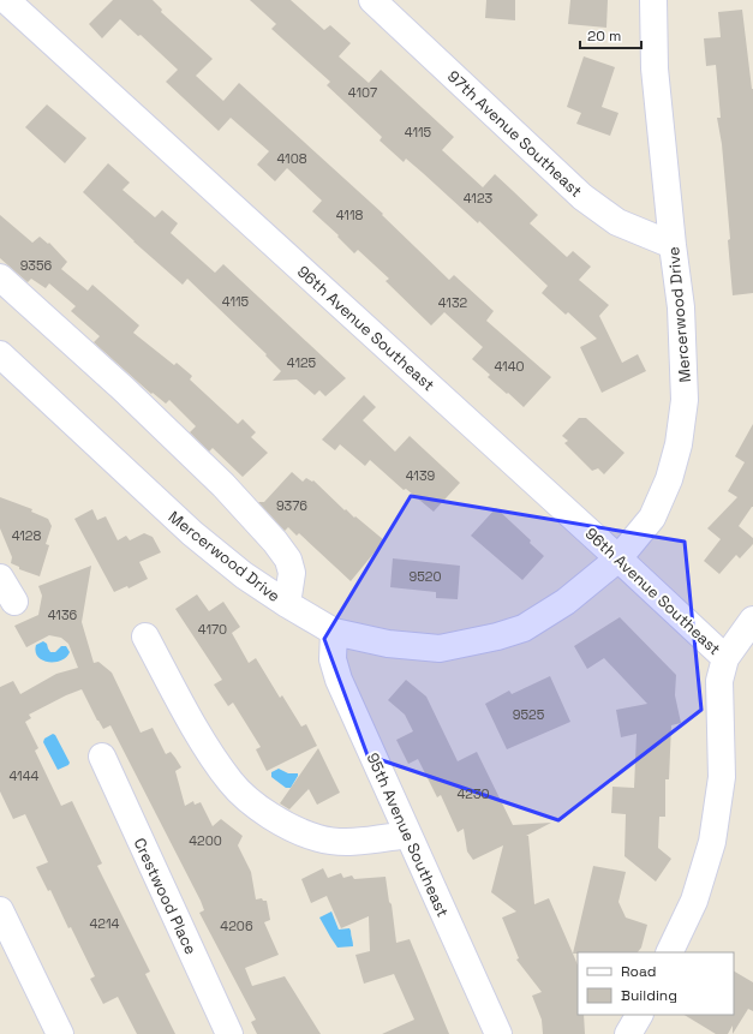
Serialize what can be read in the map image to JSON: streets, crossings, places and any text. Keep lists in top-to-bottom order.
{
  "streets": {
    "street": [
      "97th Avenue Southeast",
      "Mercerwood Drive",
      "96th Avenue Southeast",
      "95th Avenue Southeast",
      "Crestwood Place"
    ]
  },
  "crossings": [
    ["97th Avenue Southeast", "Mercerwood Drive"],
    ["Mercerwood Drive", "96th Avenue Southeast"],
    ["Mercerwood Drive", "95th Avenue Southeast"]
  ],
  "house_numbers": [
    "4107",
    "4115",
    "4108",
    "4123",
    "4118",
    "9356",
    "4115",
    "4132",
    "4125",
    "4140",
    "4139",
    "9376",
    "4128",
    "9520",
    "4136",
    "4170",
    "9525",
    "4144",
    "4230",
    "4200",
    "4214",
    "4206"
  ],
  "legend": ["Road", "Building"],
  "scale_bar": "20 m"
}
